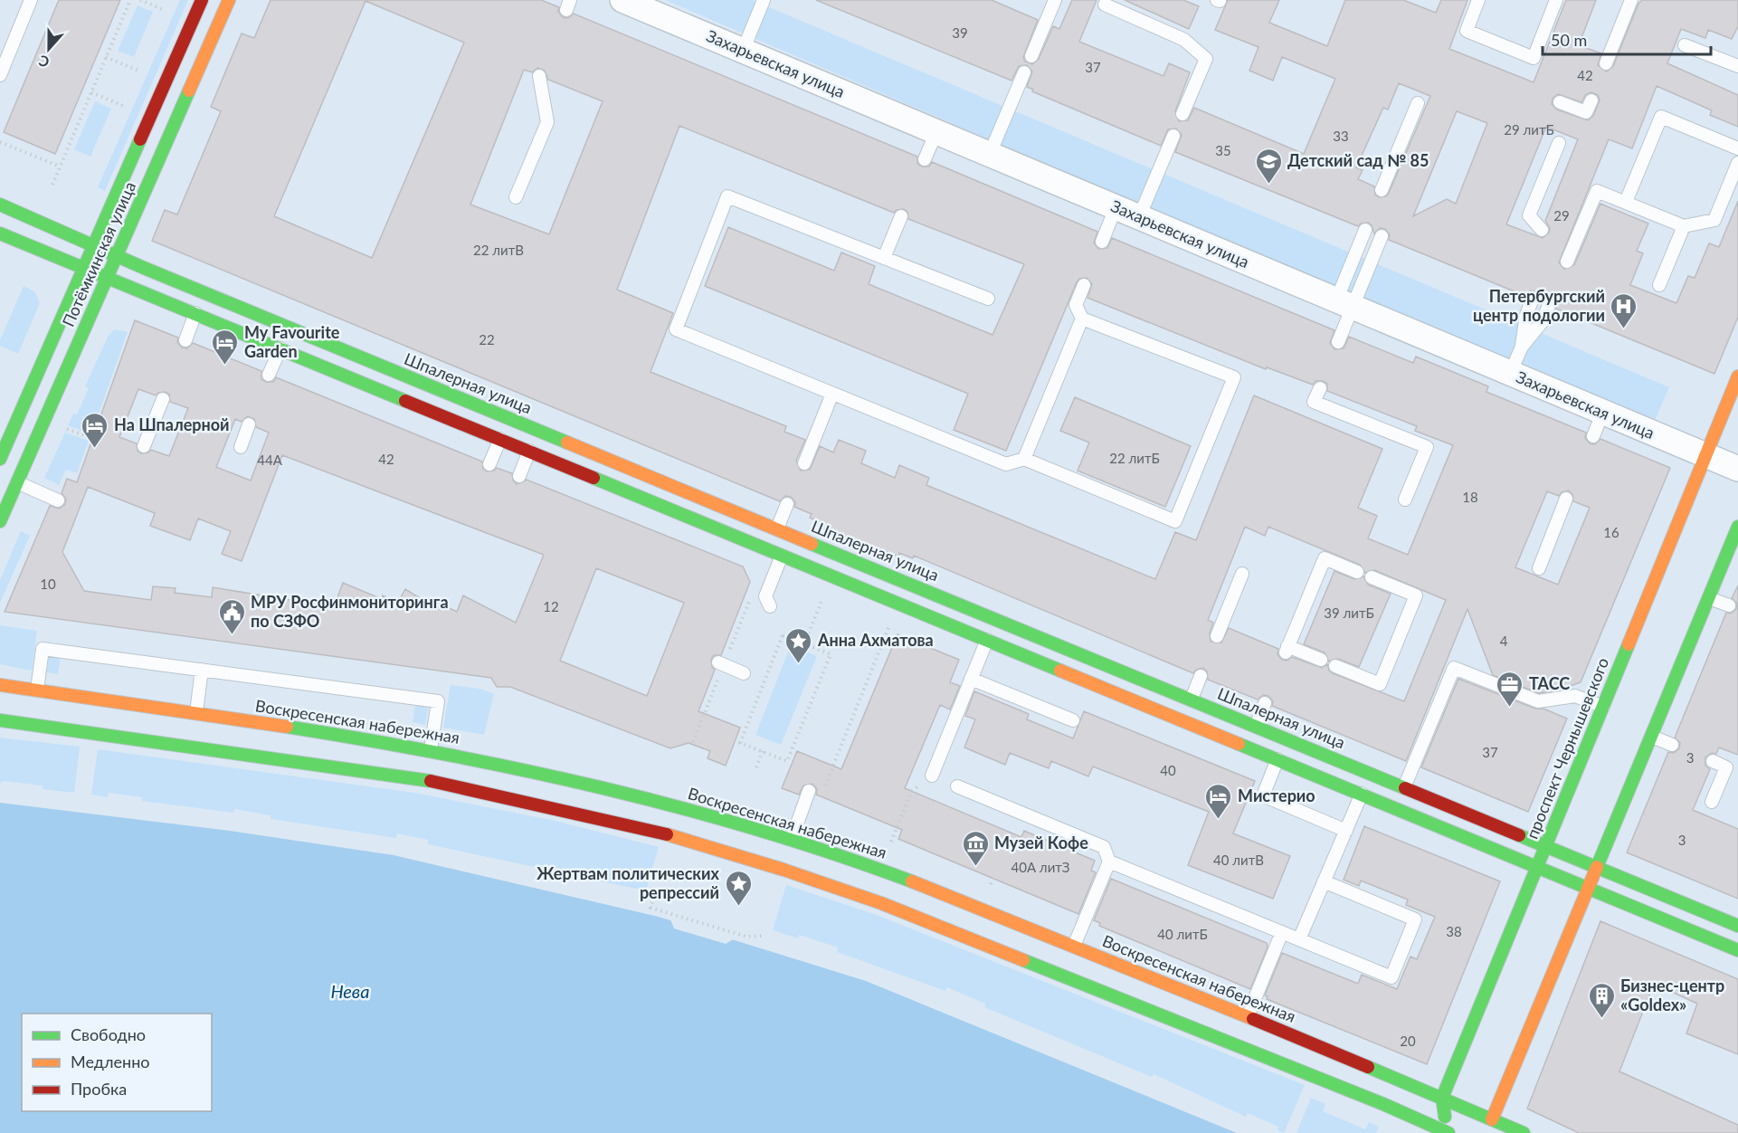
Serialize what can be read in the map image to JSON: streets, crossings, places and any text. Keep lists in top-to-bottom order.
{
  "streets": {
    "street": [
      "Захарьевская улица",
      "Потёмкинская улица",
      "Шпалерная улица",
      "Воскресенская набережная",
      "проспект Чернышевского"
    ]
  },
  "crossings": [
    ["Захарьевская улица", "проспект Чернышевского"],
    ["Потёмкинская улица", "Шпалерная улица"],
    ["Шпалерная улица", "проспект Чернышевского"],
    ["Воскресенская набережная", "проспект Чернышевского"]
  ],
  "water": ["Нева"],
  "places": {
    "school or university": ["Детский сад № 85"],
    "hospital": ["Петербургский центр подологии"],
    "hotel": ["My Favourite Garden", "На Шпалерной", "Мистерио"],
    "public building": ["МРУ Росфинмониторинга по СЗФО"],
    "place": ["Анна Ахматова", "Жертвам политических репрессий"],
    "office": ["ТАСС"],
    "museum": ["Музей Кофе"],
    "building": ["Бизнес-центр «Goldex»"]
  },
  "house_numbers": [
    "39",
    "37",
    "42",
    "29 литБ",
    "33",
    "35",
    "29",
    "22 литВ",
    "22",
    "22 литБ",
    "42",
    "44А",
    "18",
    "16",
    "10",
    "12",
    "39 литБ",
    "4",
    "37",
    "3",
    "40",
    "3",
    "40 литВ",
    "40А литЗ",
    "38",
    "40 литБ",
    "20"
  ],
  "legend": ["Свободно", "Медленно", "Пробка"],
  "scale_bar": "50 m",
  "north": "bottom"
}
